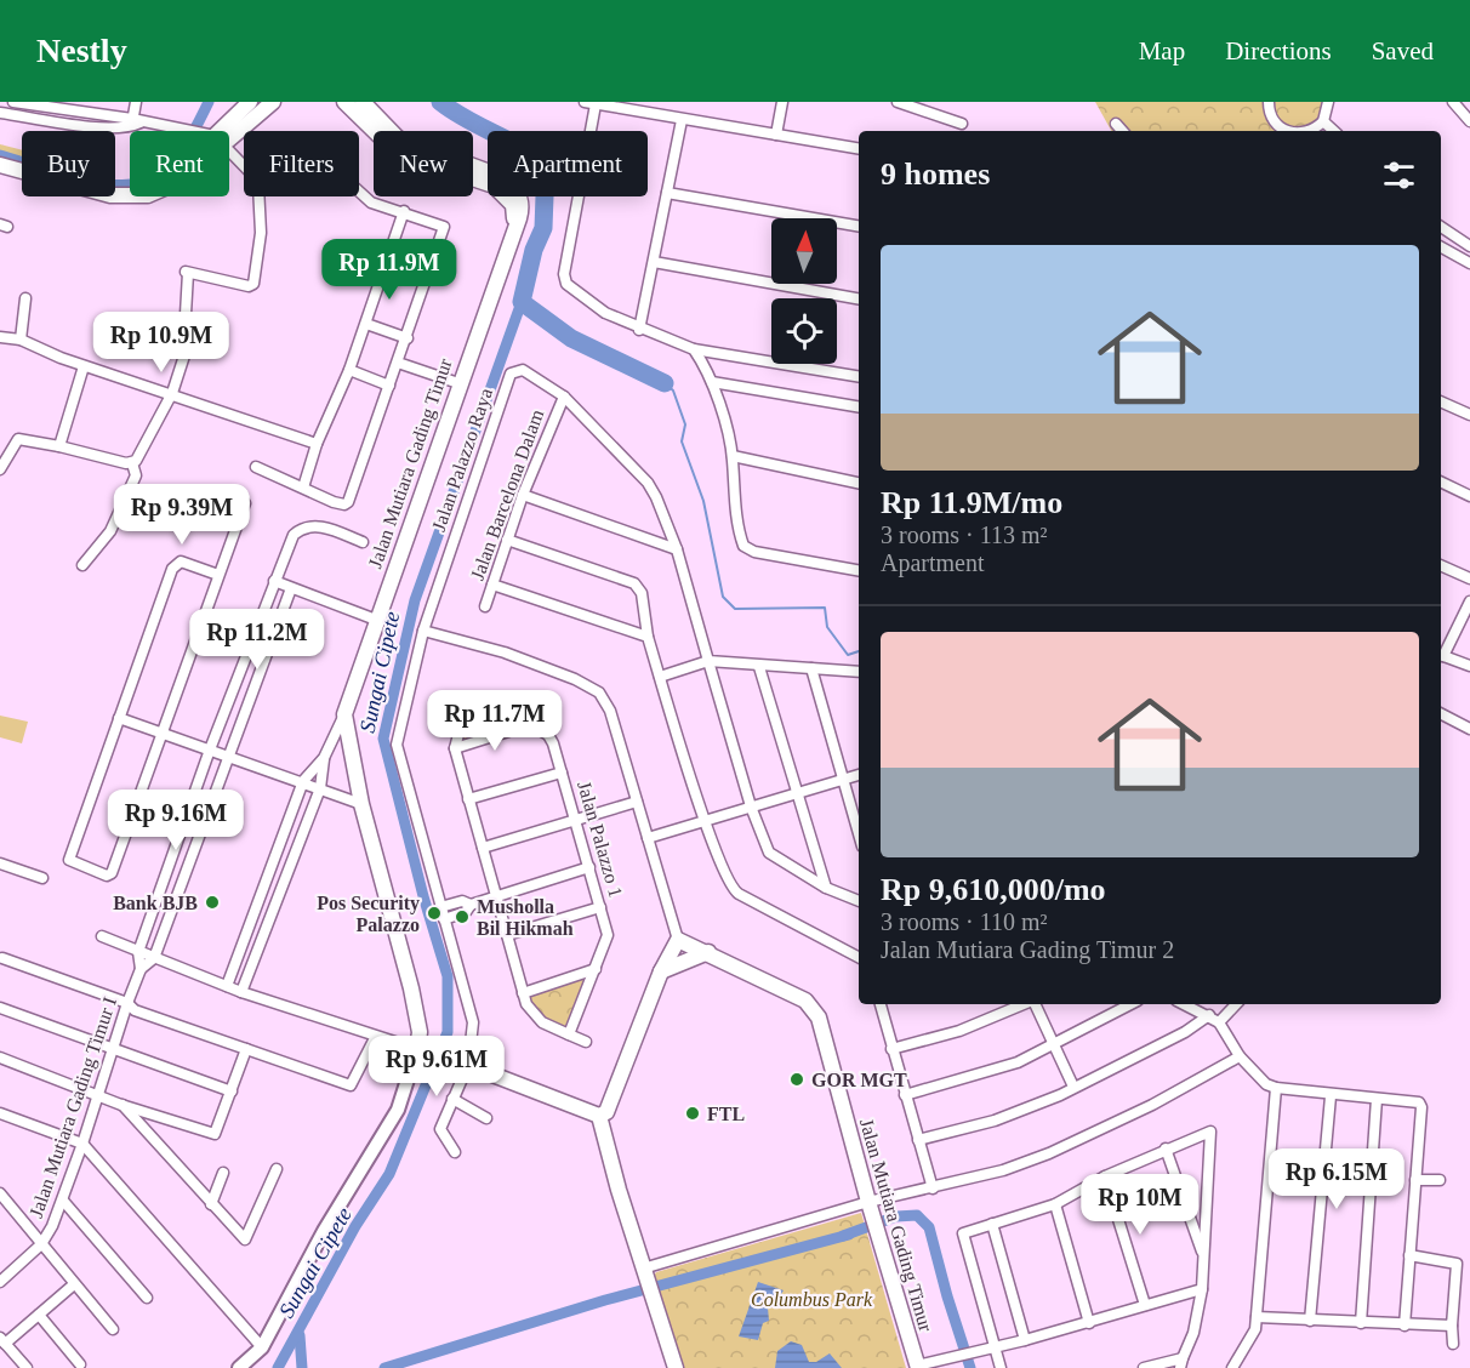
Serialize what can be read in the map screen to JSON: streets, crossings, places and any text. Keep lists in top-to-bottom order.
{
  "streets": {
    "main road": ["Jalan Mutiara Gading Timur"],
    "street": [
      "Jalan Palazzo Raya",
      "Jalan Barcelona Dalam",
      "Jalan Palazzo 1",
      "Jalan Mutiara Gading Timur I"
    ]
  },
  "crossings": [
    ["Jalan Palazzo Raya", "Jalan Barcelona Dalam"]
  ],
  "water": ["Sungai Cipete"],
  "parks": ["Columbus Park"],
  "places": [
    "Bank BJB",
    "Pos Security Palazzo",
    "Musholla Bil Hikmah",
    "GOR MGT",
    "FTL"
  ],
  "north": "top",
  "page": {
    "header": "Nestly",
    "nav": ["Map", "Directions", "Saved"],
    "chip": [
      "Buy",
      "Rent",
      "Filters",
      "New",
      "Apartment"
    ],
    "heading": "9 homes",
    "list": [
      {
        "name": "Rp 11.9M/mo",
        "note": "3 rooms · 113 m² · Apartment"
      },
      {
        "name": "Rp 9,610,000/mo",
        "note": "3 rooms · 110 m² · Jalan Mutiara Gading Timur 2"
      }
    ],
    "price": [
      "Rp 11.9M",
      "Rp 10.9M",
      "Rp 9.39M",
      "Rp 11.2M",
      "Rp 11.7M",
      "Rp 9.16M",
      "Rp 9.61M",
      "Rp 6.15M",
      "Rp 10M"
    ]
  }
}
